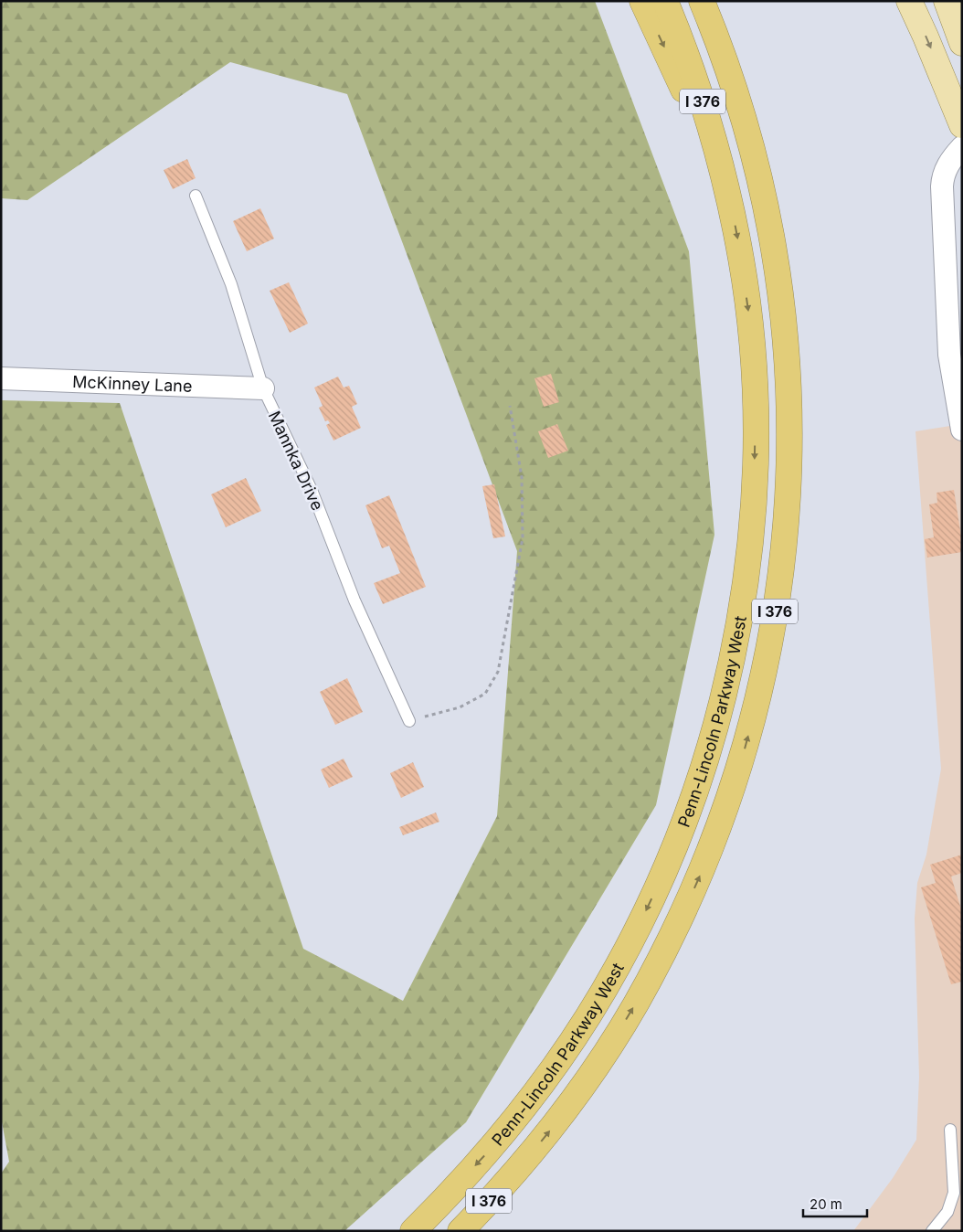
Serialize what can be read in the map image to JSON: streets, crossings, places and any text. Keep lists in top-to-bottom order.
{
  "streets": {
    "highway": ["I 376", "Penn-Lincoln Parkway West"],
    "street": ["McKinney Lane"],
    "lane": ["Mannka Drive"]
  },
  "crossings": [
    ["McKinney Lane", "Mannka Drive"]
  ],
  "scale_bar": "20 m"
}
